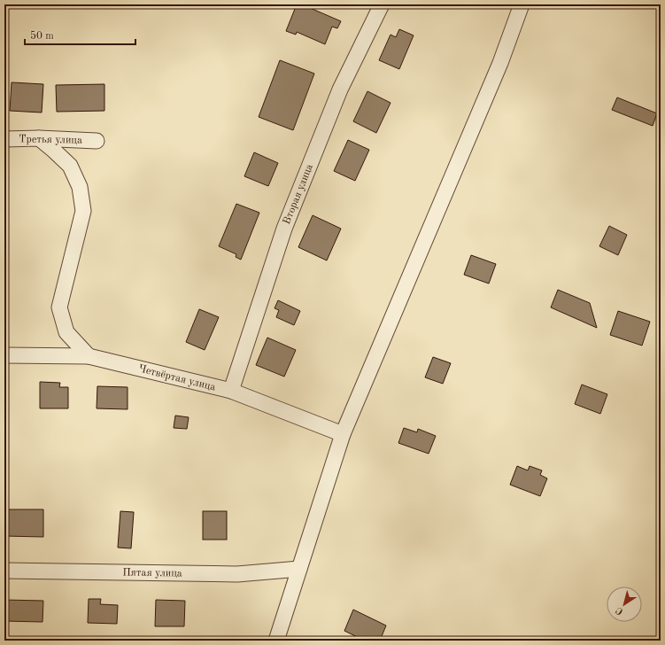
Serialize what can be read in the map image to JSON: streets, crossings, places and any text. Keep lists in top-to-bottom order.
{
  "streets": {
    "street": [
      "Третья улица",
      "Вторая улица",
      "Четвёртая улица",
      "Пятая улица"
    ]
  },
  "crossings": [
    ["Вторая улица", "Четвёртая улица"]
  ],
  "scale_bar": "50 m",
  "north": "bottom left"
}
